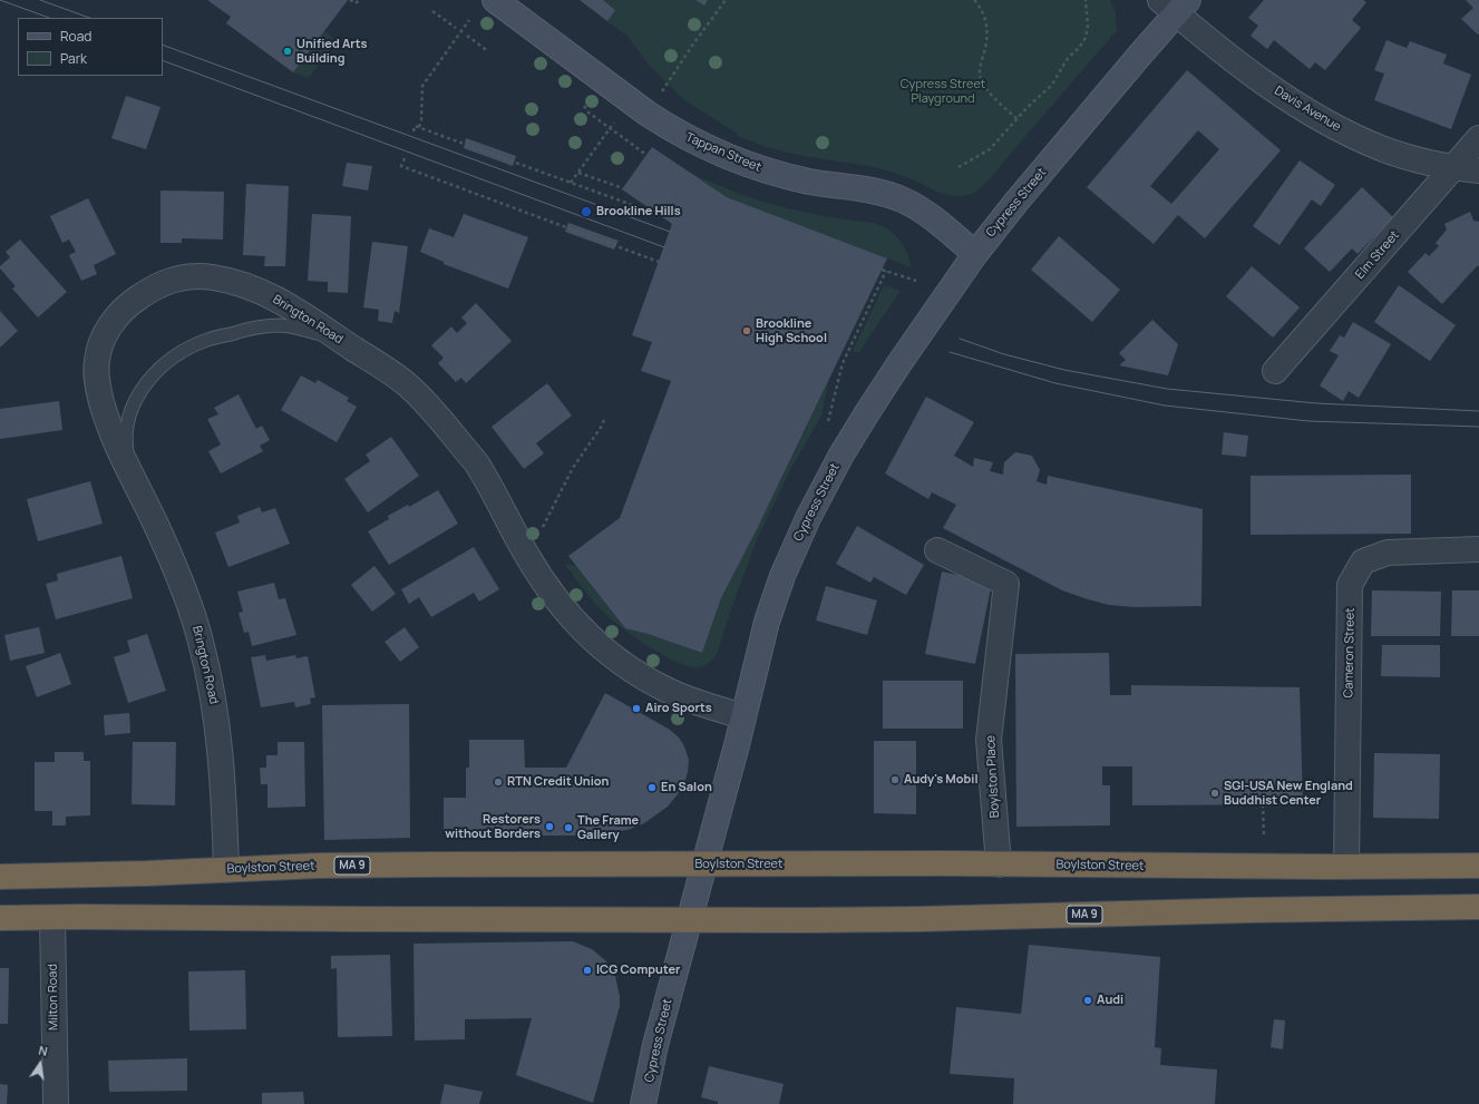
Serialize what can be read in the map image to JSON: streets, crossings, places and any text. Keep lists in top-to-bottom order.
{
  "streets": {
    "highway": ["Boylston Street", "MA 9"],
    "main road": ["Tappan Street", "Cypress Street"],
    "street": [
      "Davis Avenue",
      "Elm Street",
      "Brington Road",
      "Cameron Street",
      "Boylston Place",
      "Milton Road"
    ]
  },
  "crossings": [
    ["Davis Avenue", "Cypress Street"],
    ["Davis Avenue", "Elm Street"],
    ["Tappan Street", "Cypress Street"],
    ["Cypress Street", "Brington Road"],
    ["Cypress Street", "Boylston Street"],
    ["Cypress Street", "MA 9"],
    ["Brington Road", "Boylston Street"],
    ["Cameron Street", "Boylston Street"],
    ["Boylston Place", "Boylston Street"],
    ["MA 9", "Milton Road"]
  ],
  "parks": ["Cypress Street Playground"],
  "places": [
    "Unified Arts Building",
    "Brookline Hills",
    "Brookline High School",
    "Airo Sports",
    "Audy's Mobil",
    "RTN Credit Union",
    "En Salon",
    "SGI-USA New England Buddhist Center",
    "Restorers without Borders",
    "The Frame Gallery",
    "ICG Computer",
    "Audi"
  ],
  "legend": ["Road", "Park"],
  "north": "top"
}
